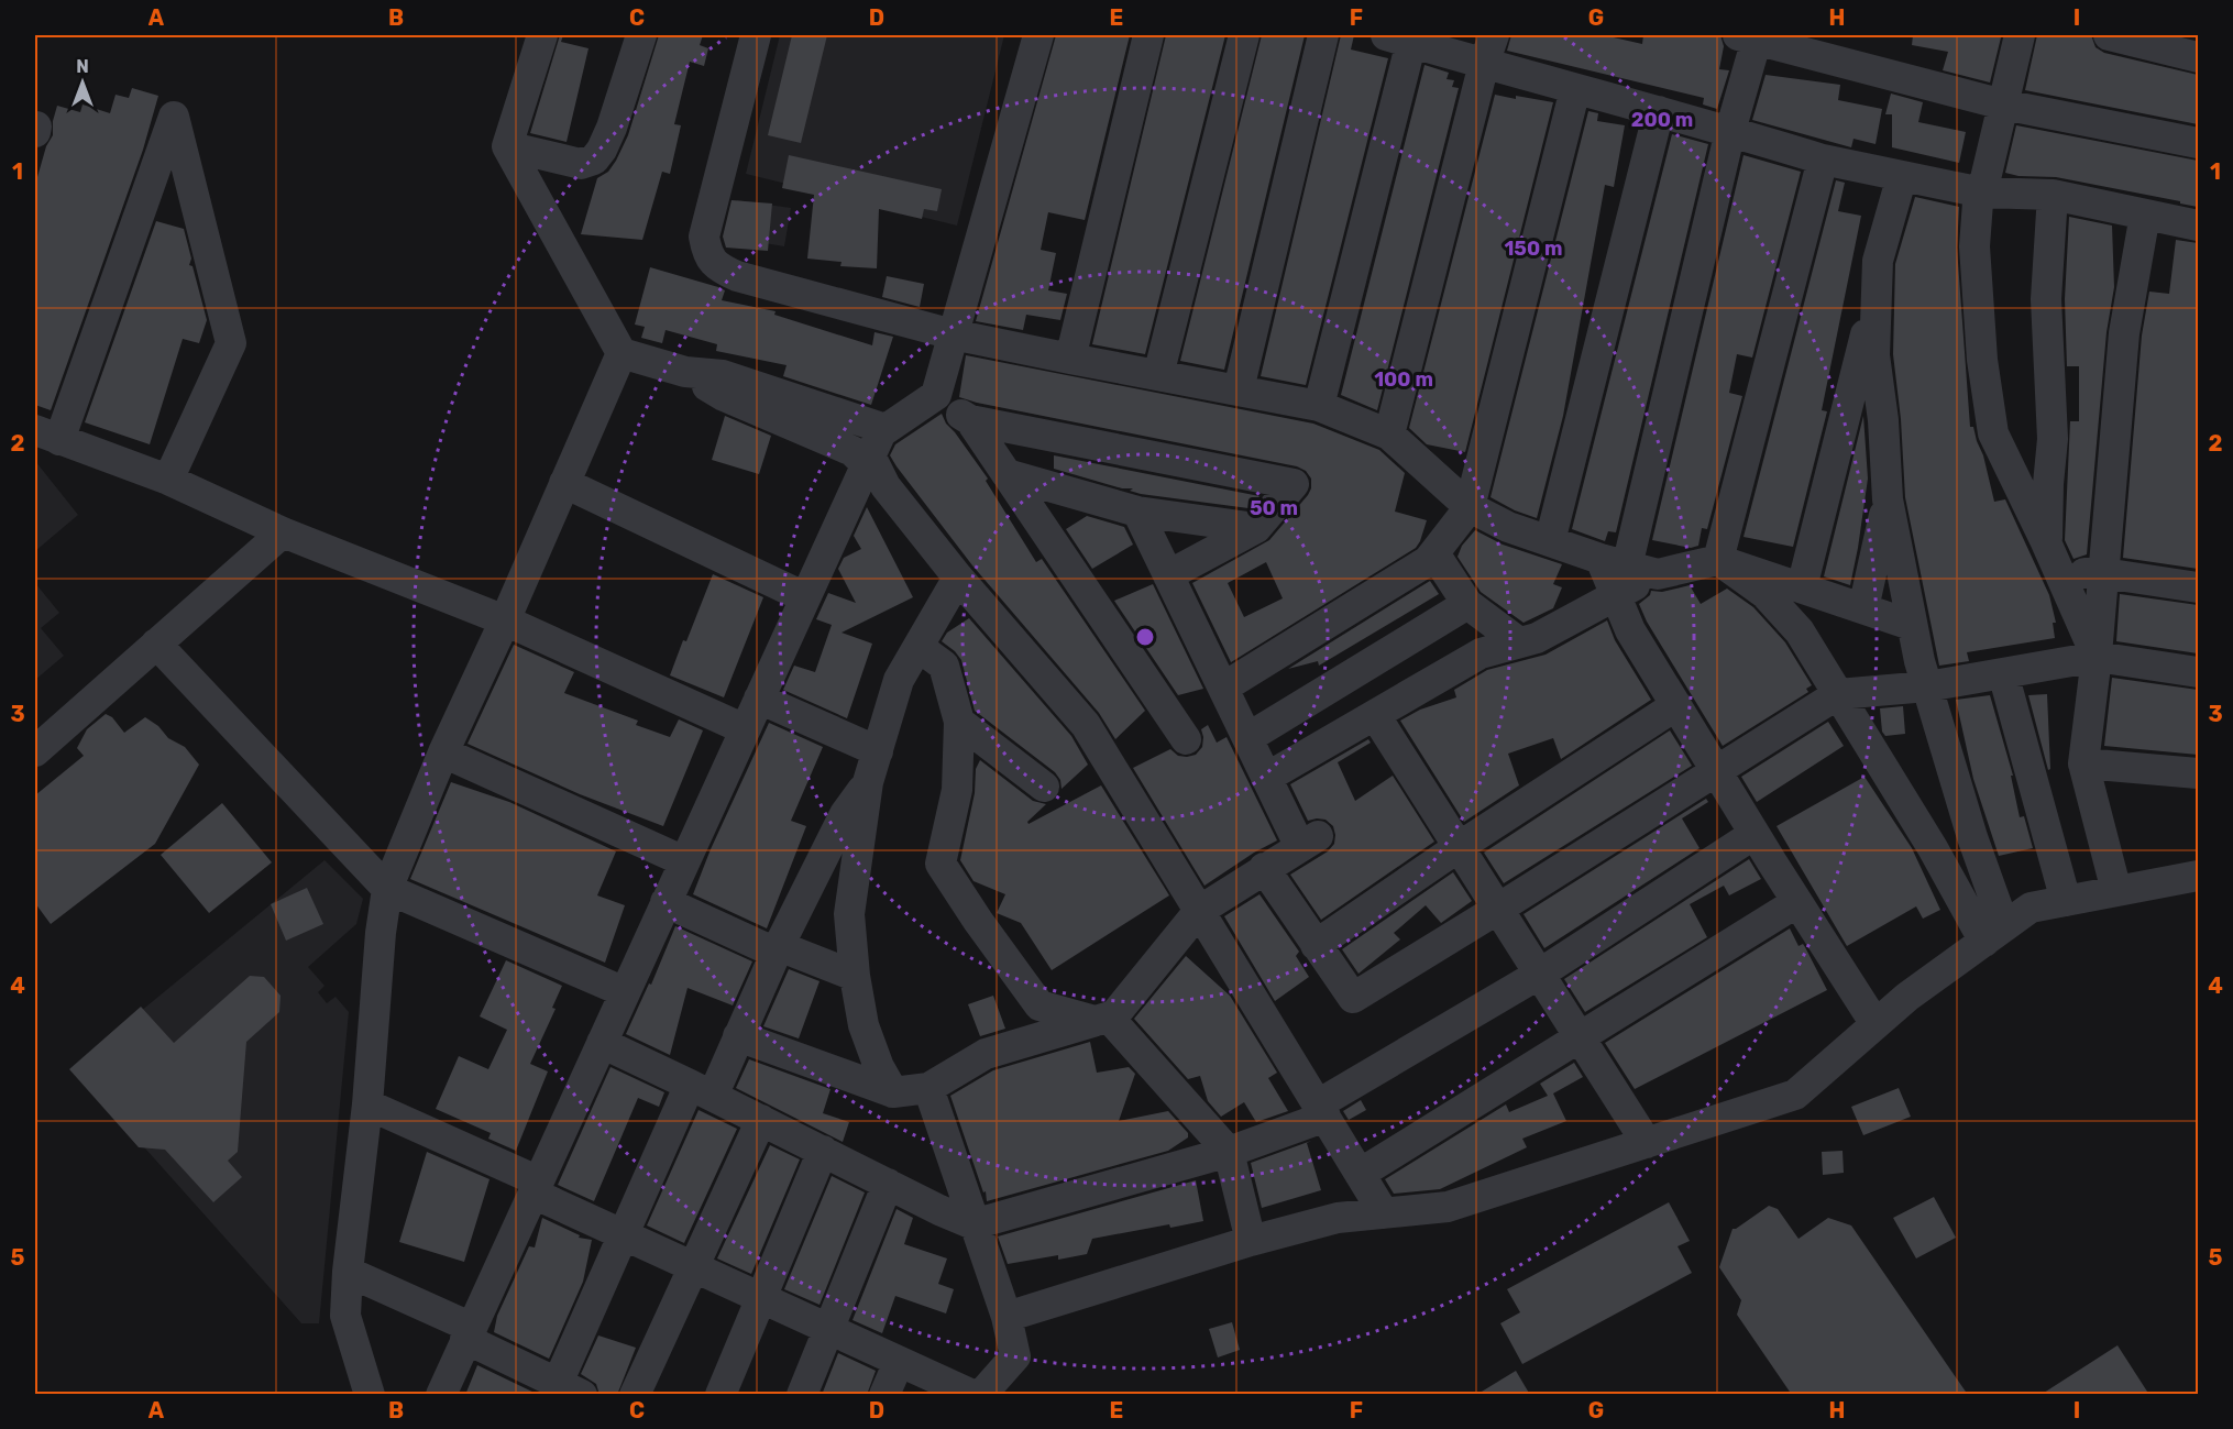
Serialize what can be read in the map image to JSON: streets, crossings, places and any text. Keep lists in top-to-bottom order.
{
  "north": "top",
  "grid": {
    "columns": [
      "A",
      "B",
      "C",
      "D",
      "E",
      "F",
      "G",
      "H",
      "I"
    ],
    "rows": [
      "1",
      "2",
      "3",
      "4",
      "5"
    ]
  },
  "rings": [
    "200 m",
    "150 m",
    "100 m",
    "50 m"
  ]
}
